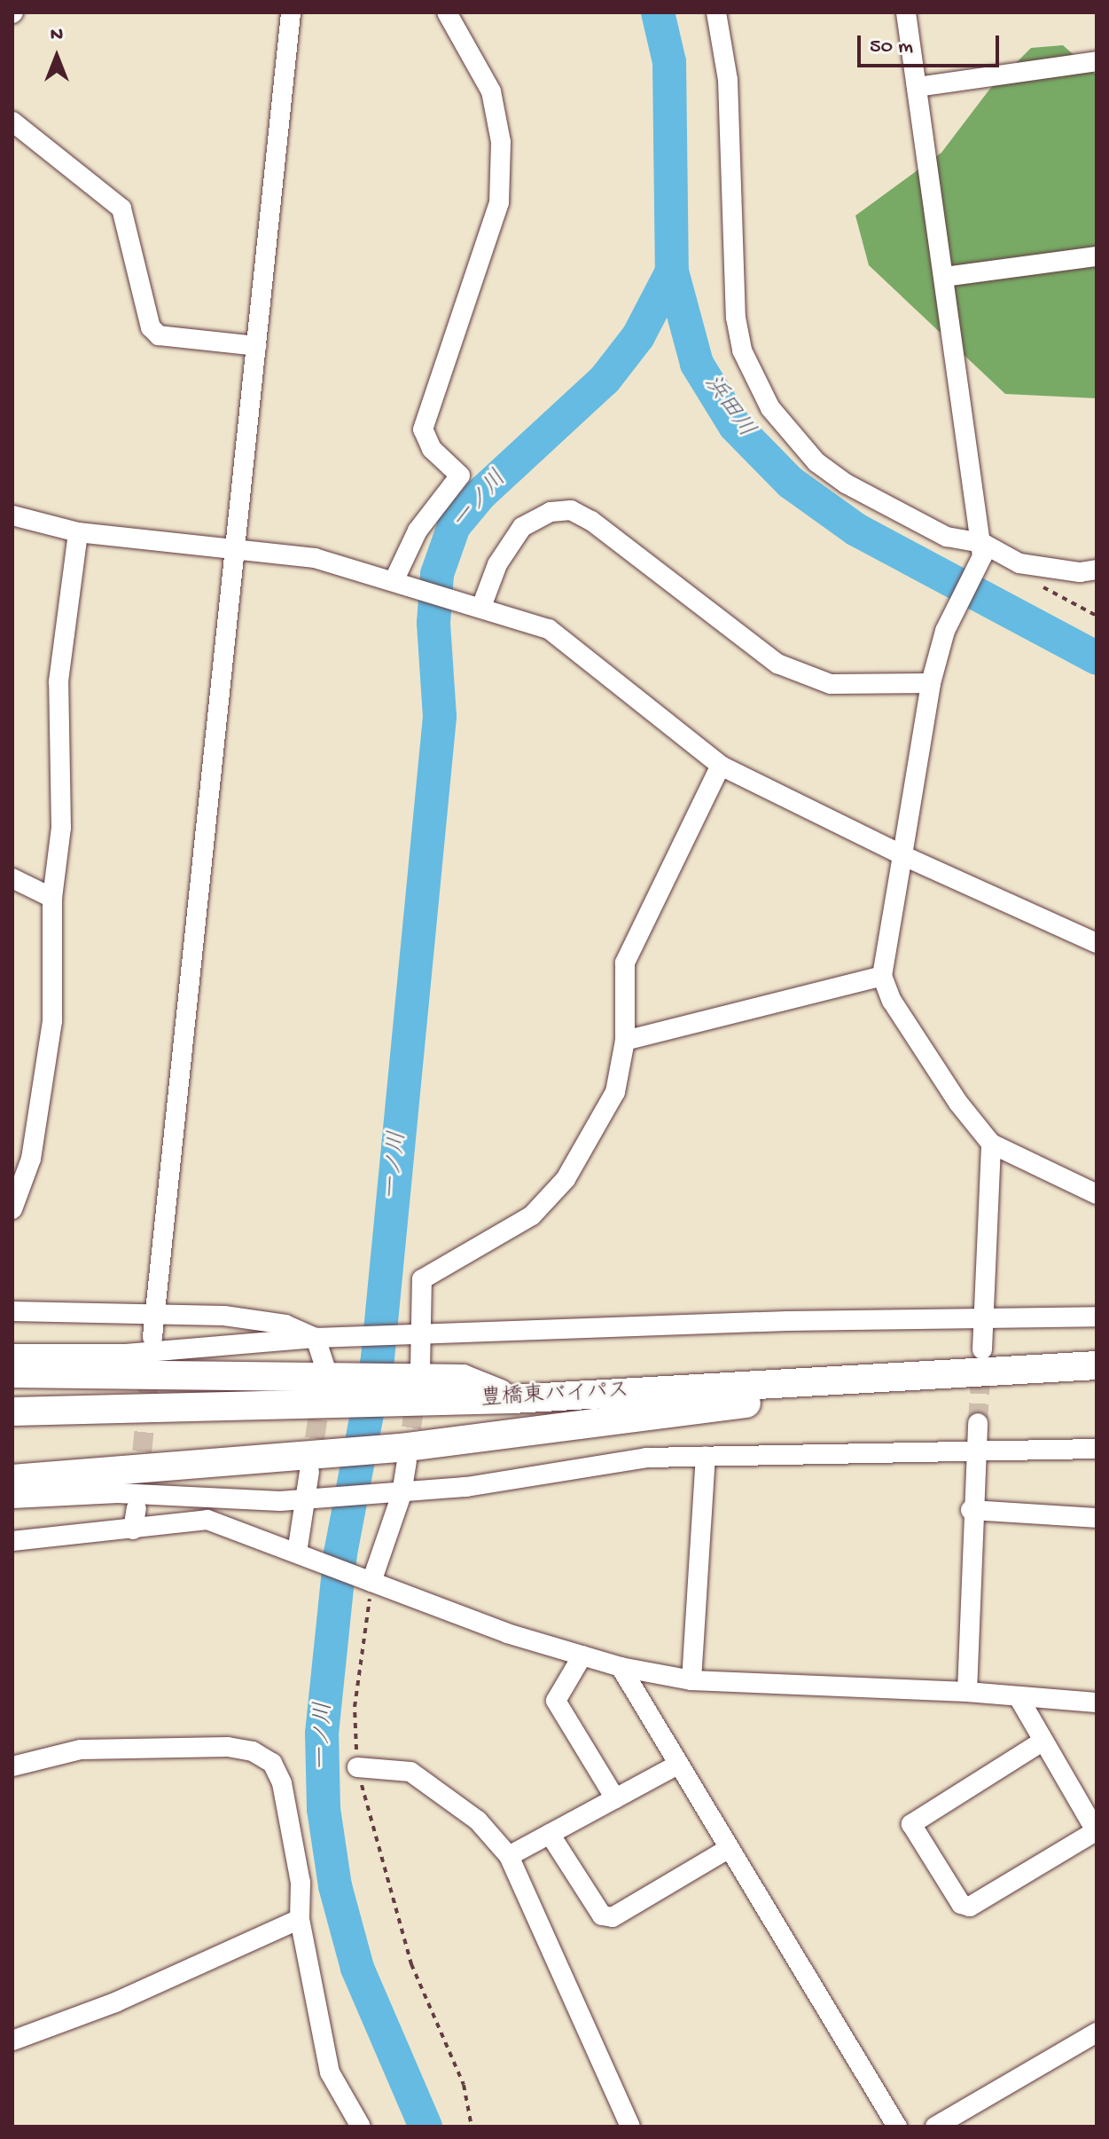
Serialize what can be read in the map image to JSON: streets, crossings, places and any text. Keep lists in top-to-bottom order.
{
  "streets": {
    "highway": ["豊橋東バイパス"]
  },
  "water": ["浜田川", "一ノ川"],
  "scale_bar": "50 m",
  "north": "top"
}
